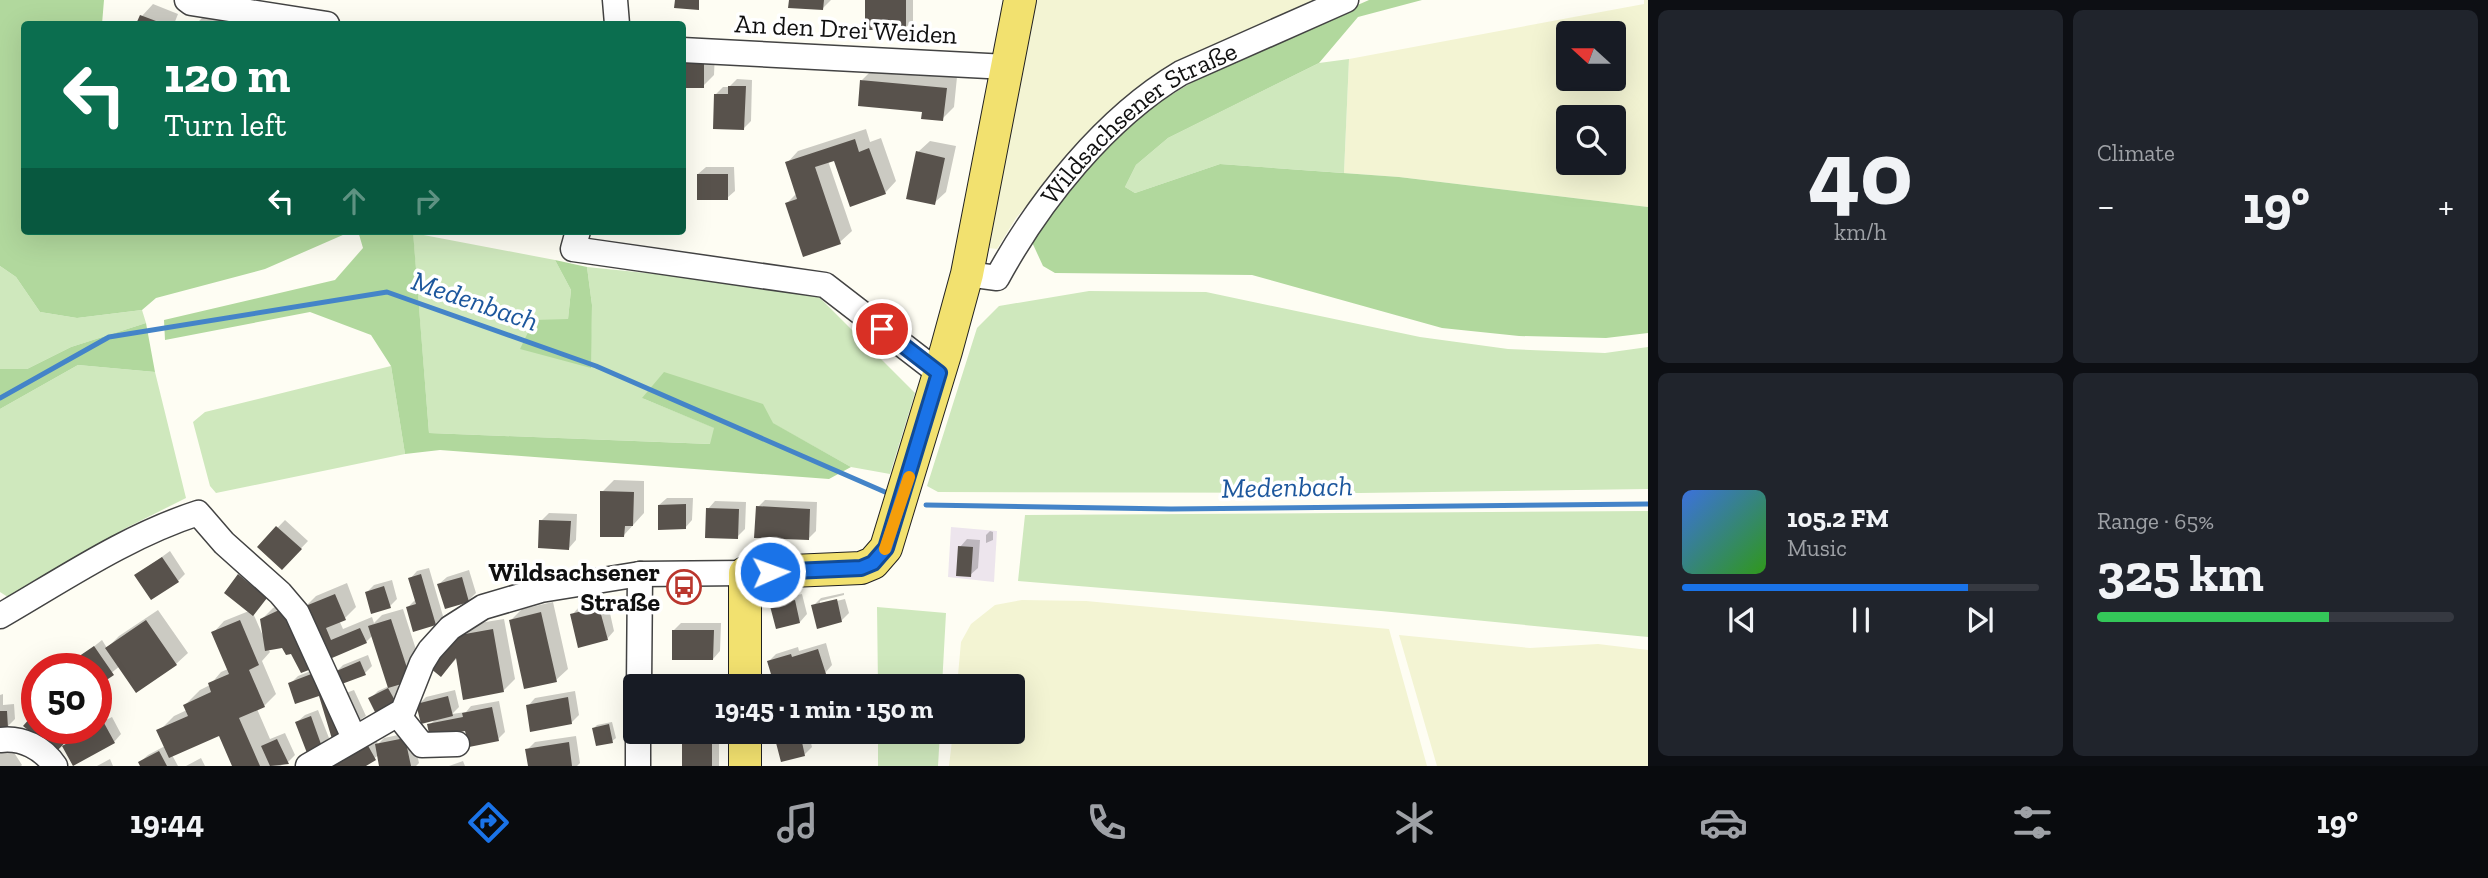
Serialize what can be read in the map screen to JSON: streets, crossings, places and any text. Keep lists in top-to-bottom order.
{
  "streets": {
    "street": ["An den Drei Weiden", "Wildsachsener Straße"]
  },
  "water": ["Medenbach"],
  "places": {
    "bus stop": ["Wildsachsener Straße"]
  },
  "north": "left",
  "page": {
    "tile": [
      ["40", "km/h"],
      "Climate",
      ["Range · 65%", "325 km"]
    ],
    "turn": ["120 m", "Turn left"],
    "heat": ["−", "19°", "+"],
    "song": ["105.2 FM", "Music"],
    "limit": "50",
    "trip": "19:45 · 1 min · 150 m",
    "tabs": ["19:44", "19°"]
  }
}
